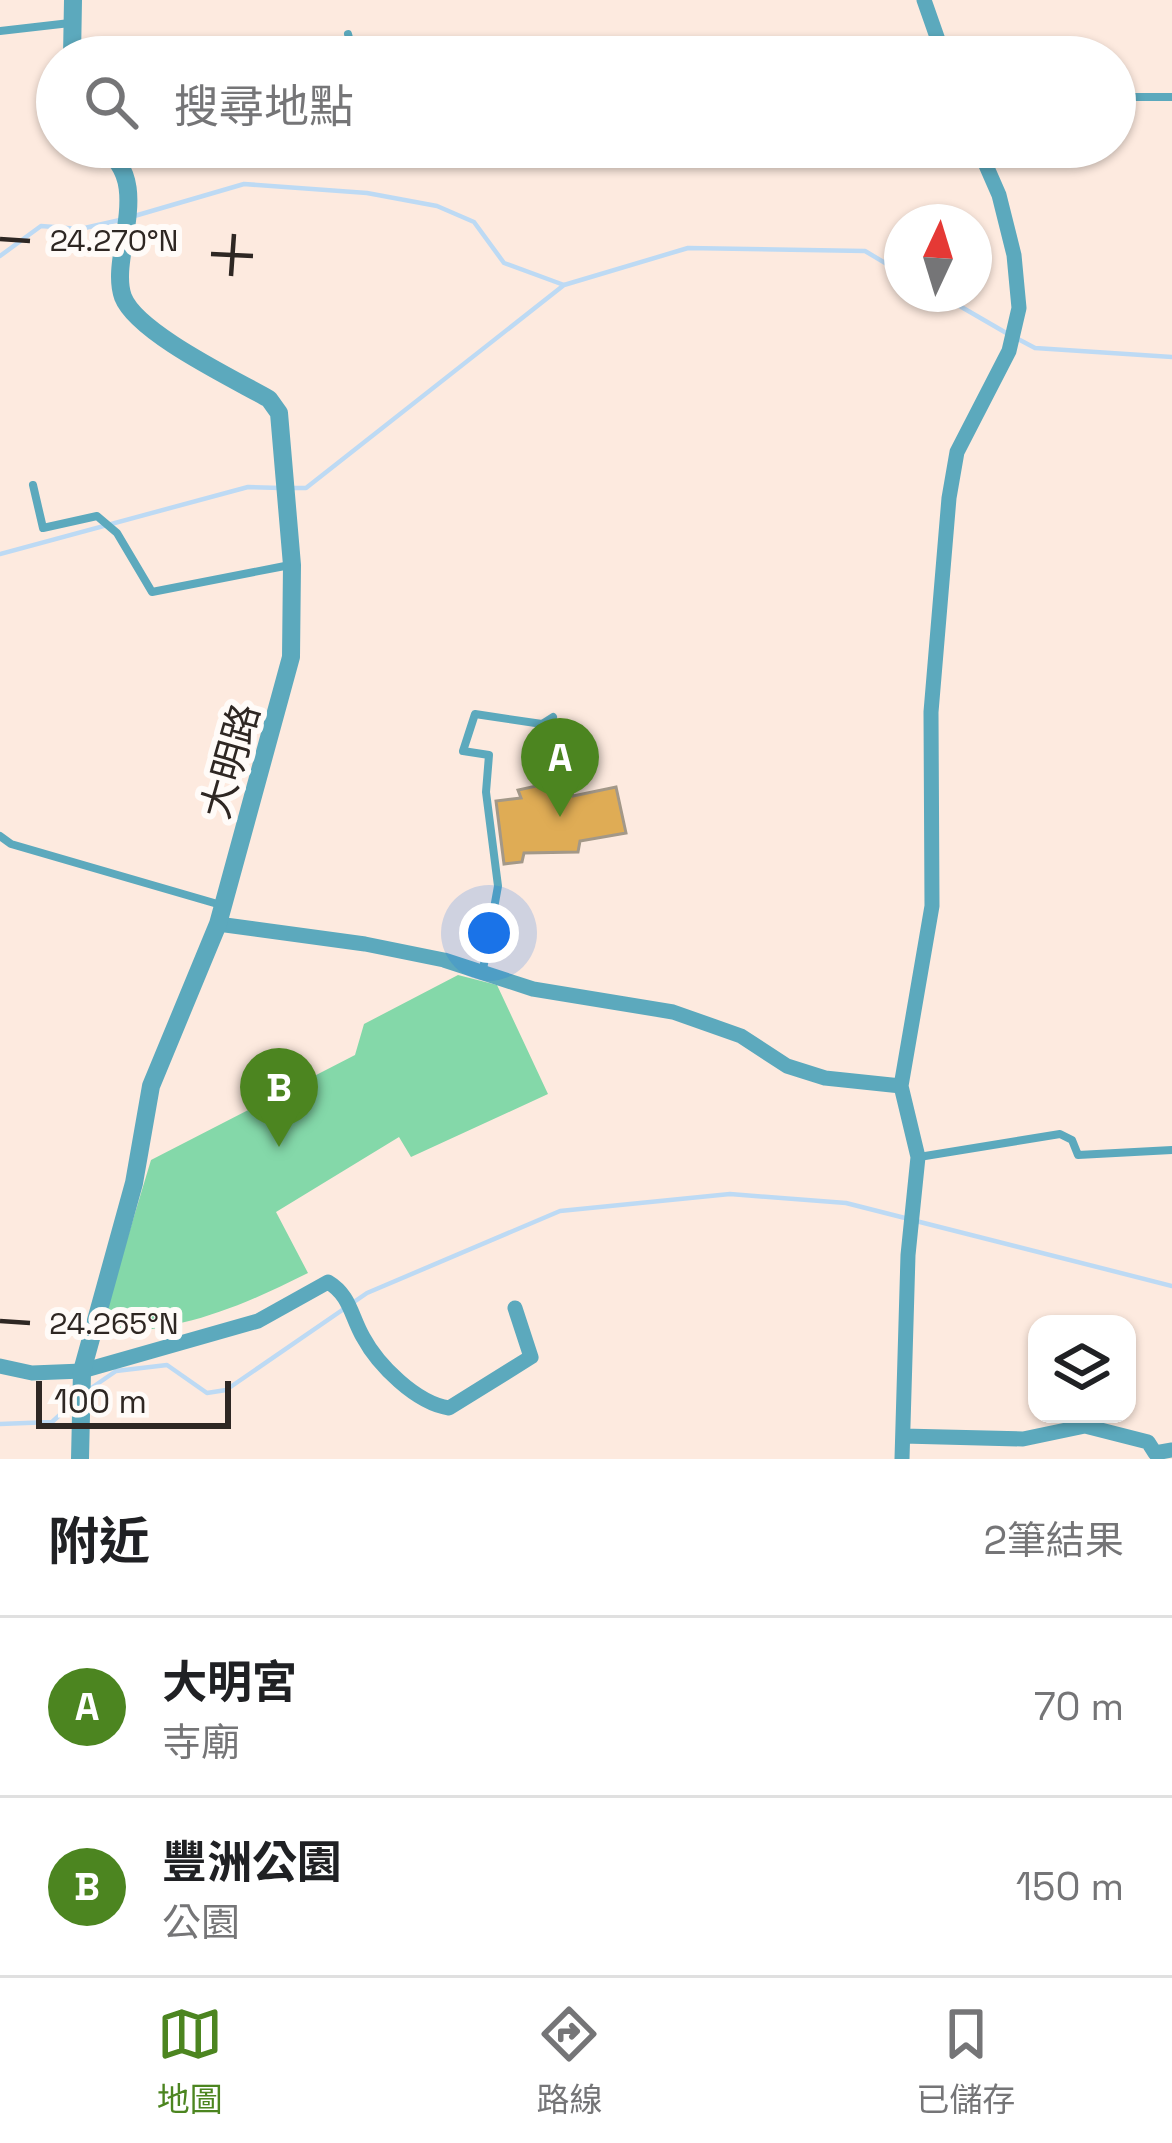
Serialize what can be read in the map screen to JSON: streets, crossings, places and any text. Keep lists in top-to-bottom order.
{
  "streets": {
    "street": ["大明路"]
  },
  "scale_bar": "100 m",
  "north": "top",
  "page": {
    "search": "搜尋地點",
    "pins": ["A", "B"],
    "scale": "100 m",
    "heading": ["附近", "2筆結果"],
    "list": [
      {
        "mark": "A",
        "name": "大明宮",
        "note": "寺廟",
        "value": "70 m"
      },
      {
        "mark": "B",
        "name": "豐洲公園",
        "note": "公園",
        "value": "150 m"
      }
    ],
    "nav": ["地圖", "路線", "已儲存"]
  },
  "coordinates": ["24.270°N", "24.265°N"]
}
